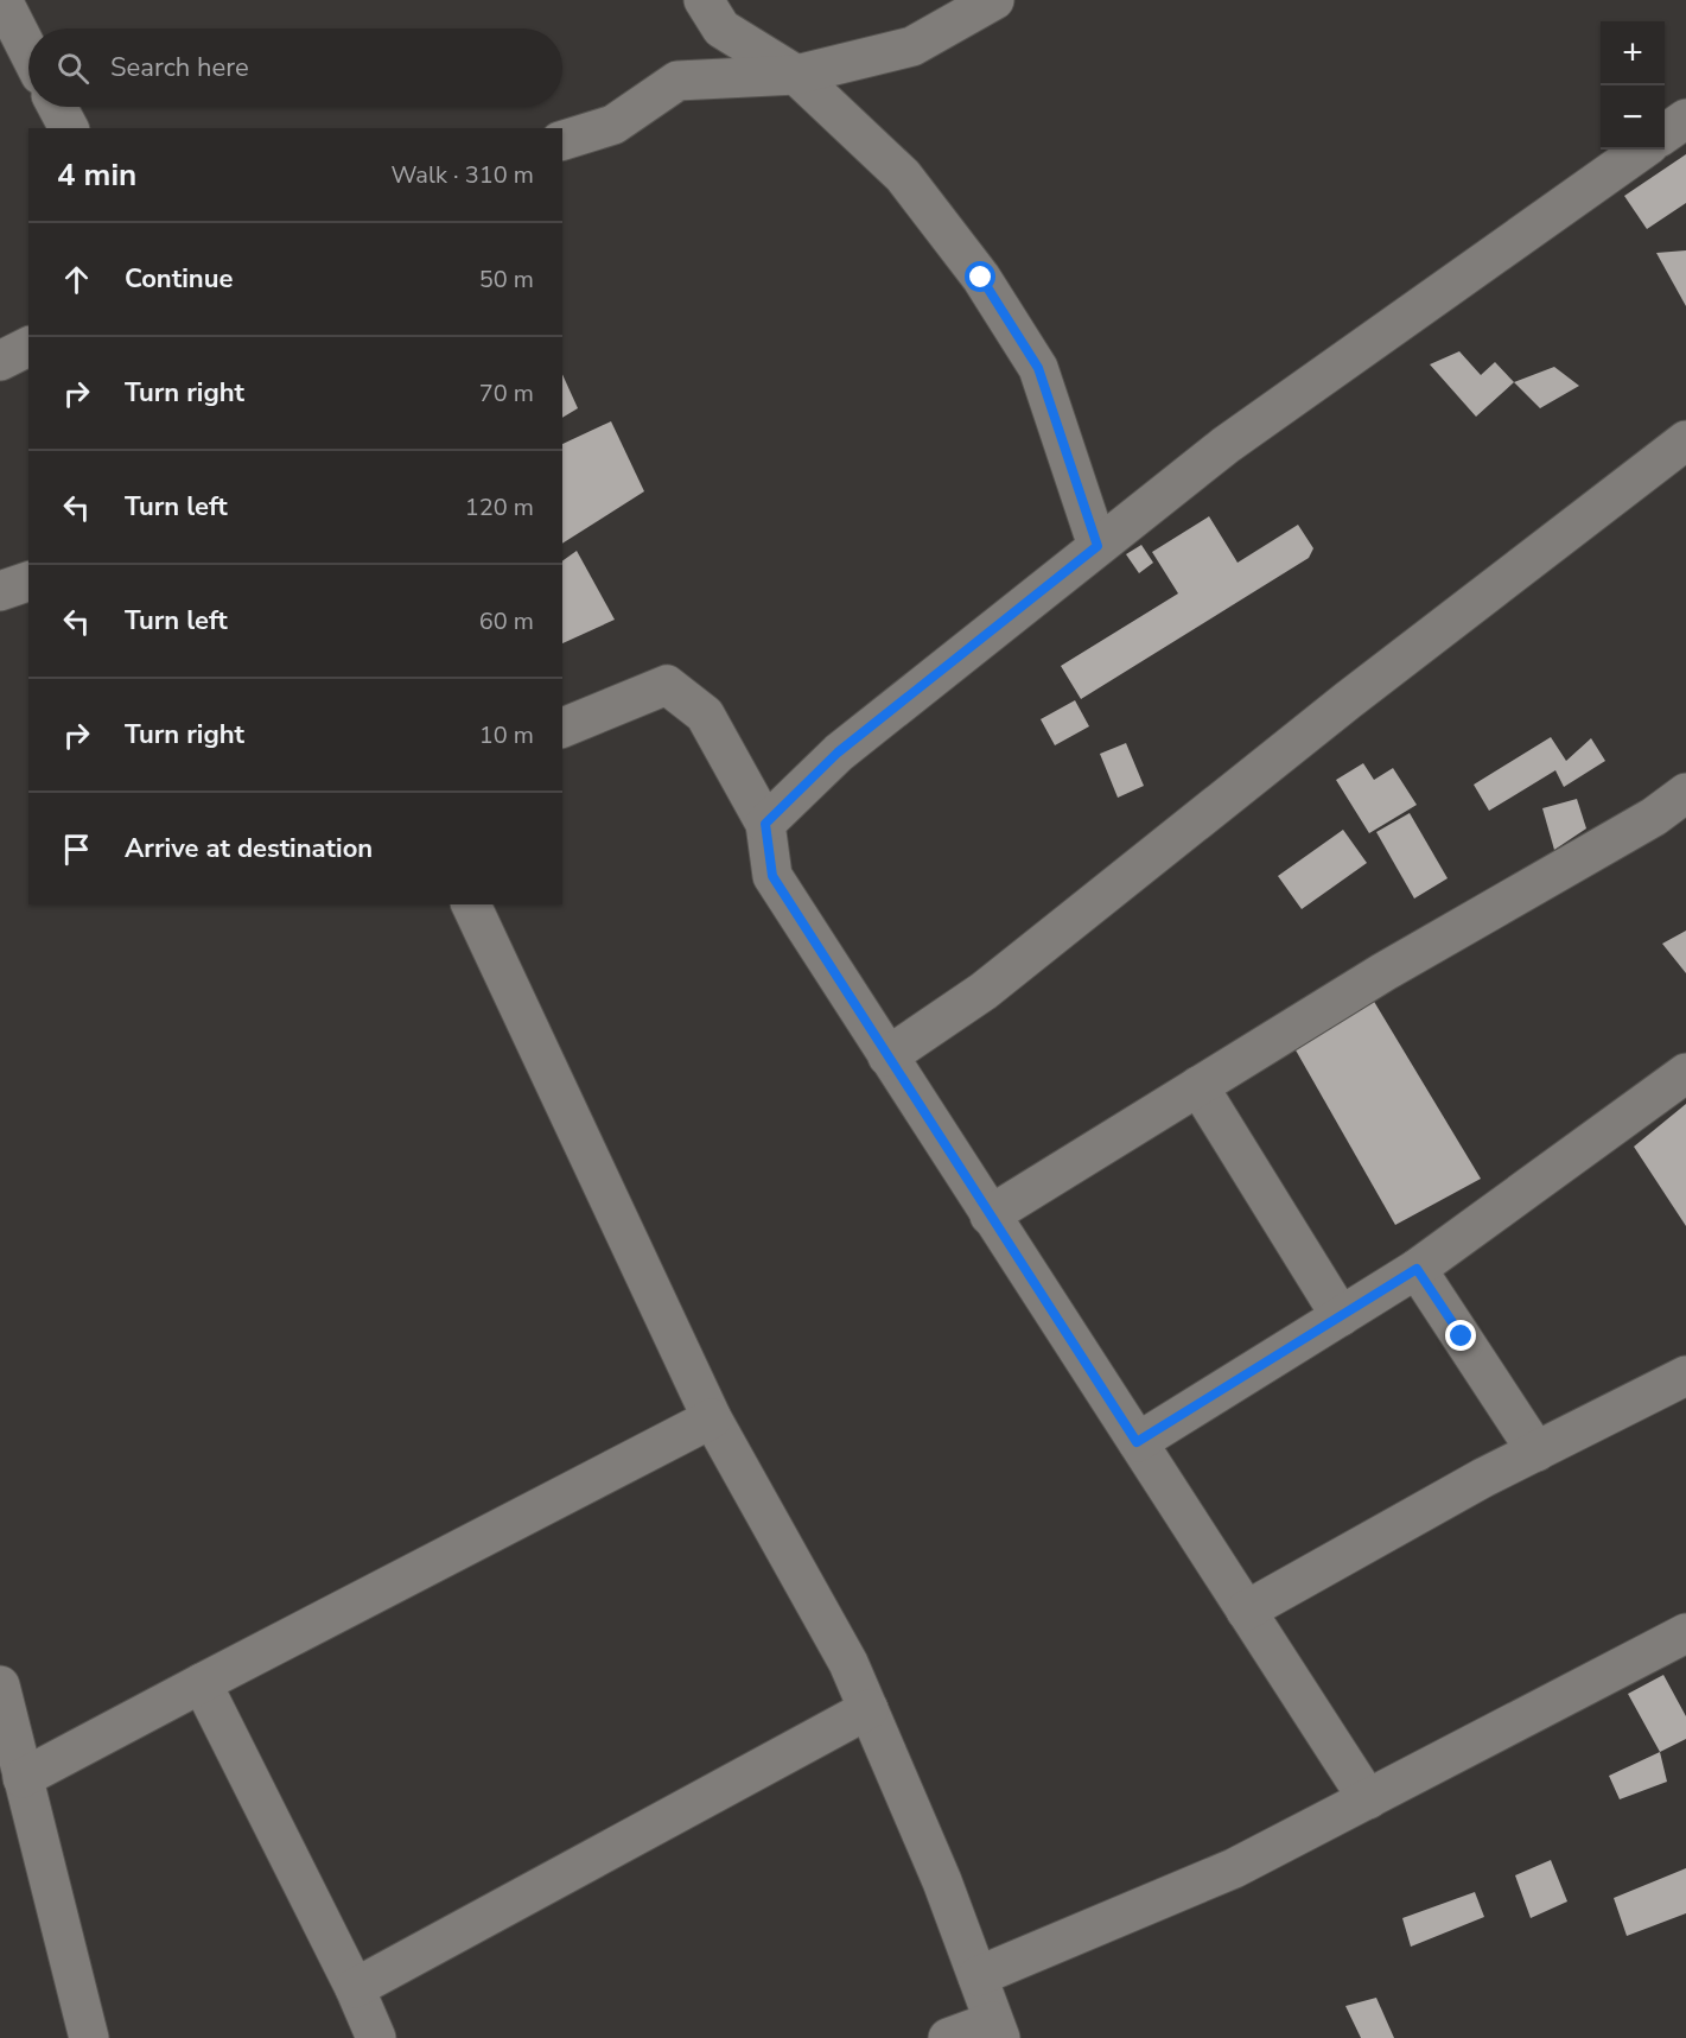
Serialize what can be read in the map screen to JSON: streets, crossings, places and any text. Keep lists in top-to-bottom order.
{
  "page": {
    "map_buttons": ["+", "−"],
    "search": "Search here",
    "heading": ["4 min", "Walk · 310 m"],
    "list": [
      ["Continue", "50 m"],
      ["Turn right", "70 m"],
      ["Turn left", "120 m"],
      ["Turn left", "60 m"],
      ["Turn right", "10 m"],
      "Arrive at destination"
    ]
  }
}
